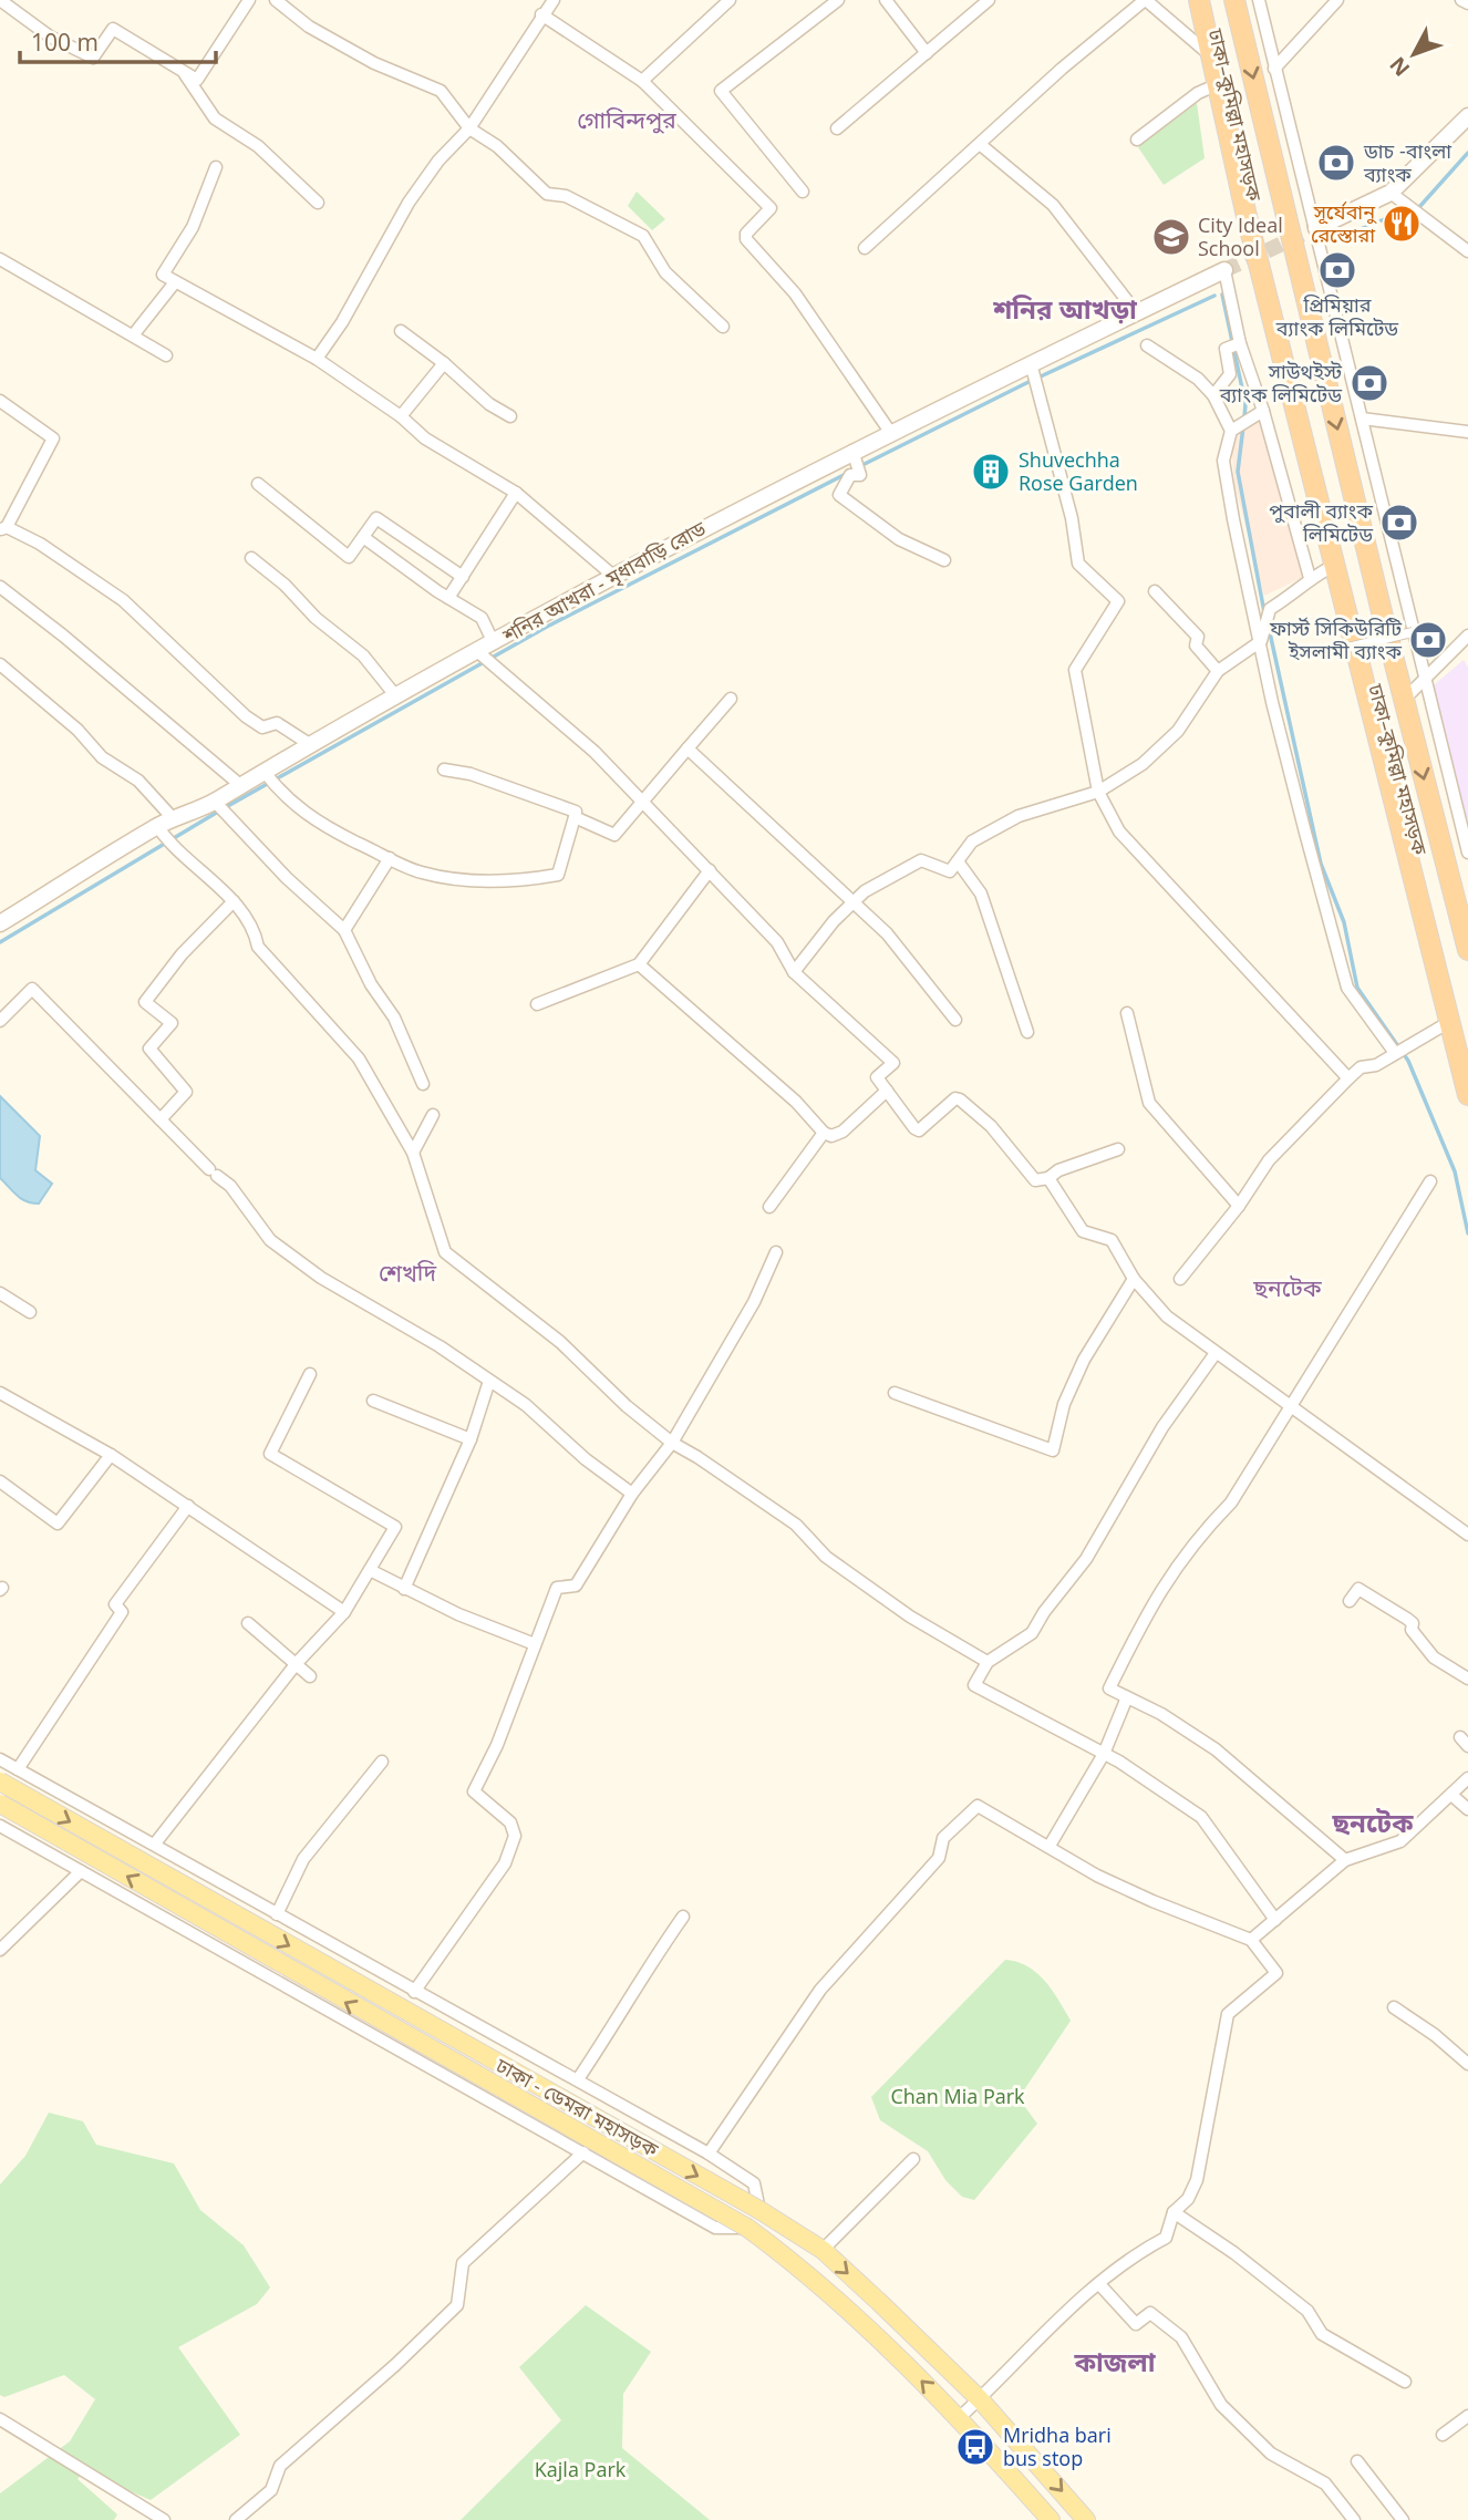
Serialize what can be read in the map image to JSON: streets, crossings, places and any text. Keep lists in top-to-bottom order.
{
  "streets": {
    "highway": ["ঢাকা–কুমিল্লা মহাসড়ক"],
    "main road": ["শনির আখরা - মৃধাবাড়ি রোড", "ঢাকা - ডেমরা মহাসড়ক"]
  },
  "districts": [
    "গোবিন্দপুর",
    "শনির আখড়া",
    "শেখদি",
    "ছনটেক",
    "ছনটেক",
    "কাজলা"
  ],
  "parks": ["Chan Mia Park", "Kajla Park"],
  "places": {
    "bank": [
      "ডাচ -বাংলা ব্যাংক",
      "প্রিমিয়ার ব্যাংক লিমিটেড",
      "সাউথইস্ট ব্যাংক লিমিটেড",
      "পুবালী ব্যাংক লিমিটেড",
      "ফার্স্ট সিকিউরিটি ইসলামী ব্যাংক"
    ],
    "restaurant": ["সূর্যেবানু রেস্তোরা"],
    "school or university": ["City Ideal School"],
    "building": ["Shuvechha Rose Garden"],
    "bus stop": ["Mridha bari bus stop"]
  },
  "scale_bar": "100 m",
  "north": "bottom left"
}
